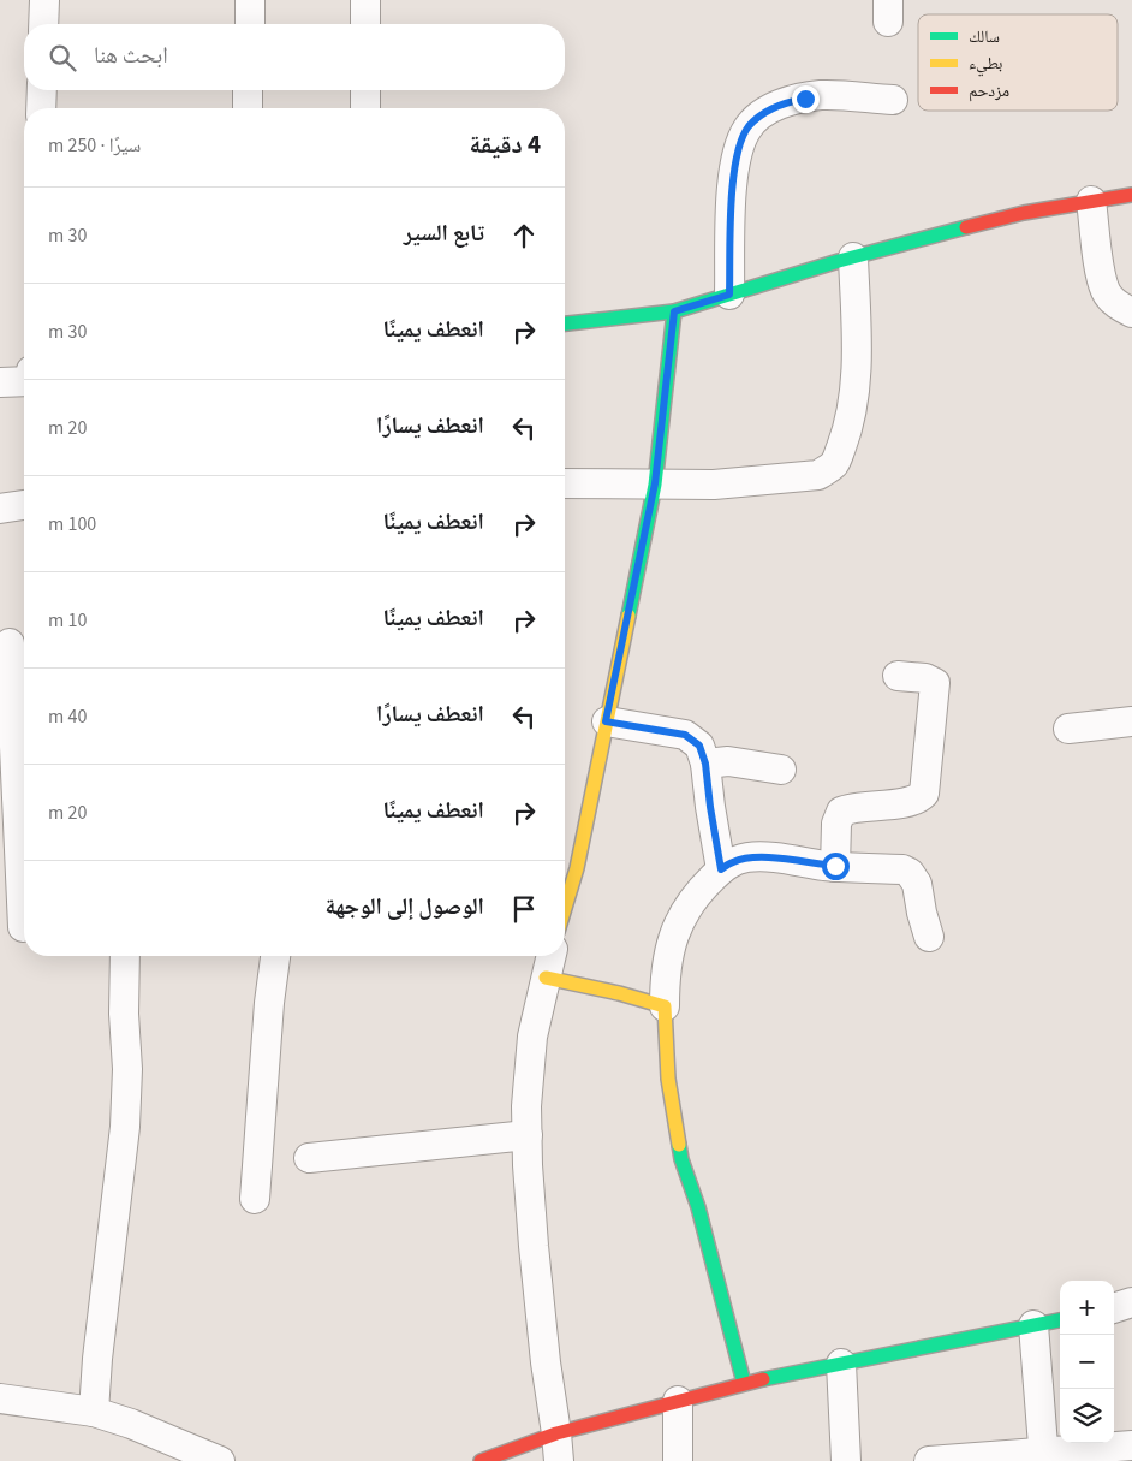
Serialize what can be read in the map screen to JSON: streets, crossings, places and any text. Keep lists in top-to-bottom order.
{
  "legend": ["سالك", "بطيء", "مزدحم"],
  "page": {
    "search": "ابحث هنا",
    "heading": ["4 دقيقة", "سيرًا · 250 m"],
    "list": [
      ["تابع السير", "30 m"],
      ["انعطف يمينًا", "30 m"],
      ["انعطف يسارًا", "20 m"],
      ["انعطف يمينًا", "100 m"],
      ["انعطف يمينًا", "10 m"],
      ["انعطف يسارًا", "40 m"],
      ["انعطف يمينًا", "20 m"],
      "الوصول إلى الوجهة"
    ],
    "map_buttons": ["+", "−"]
  }
}
